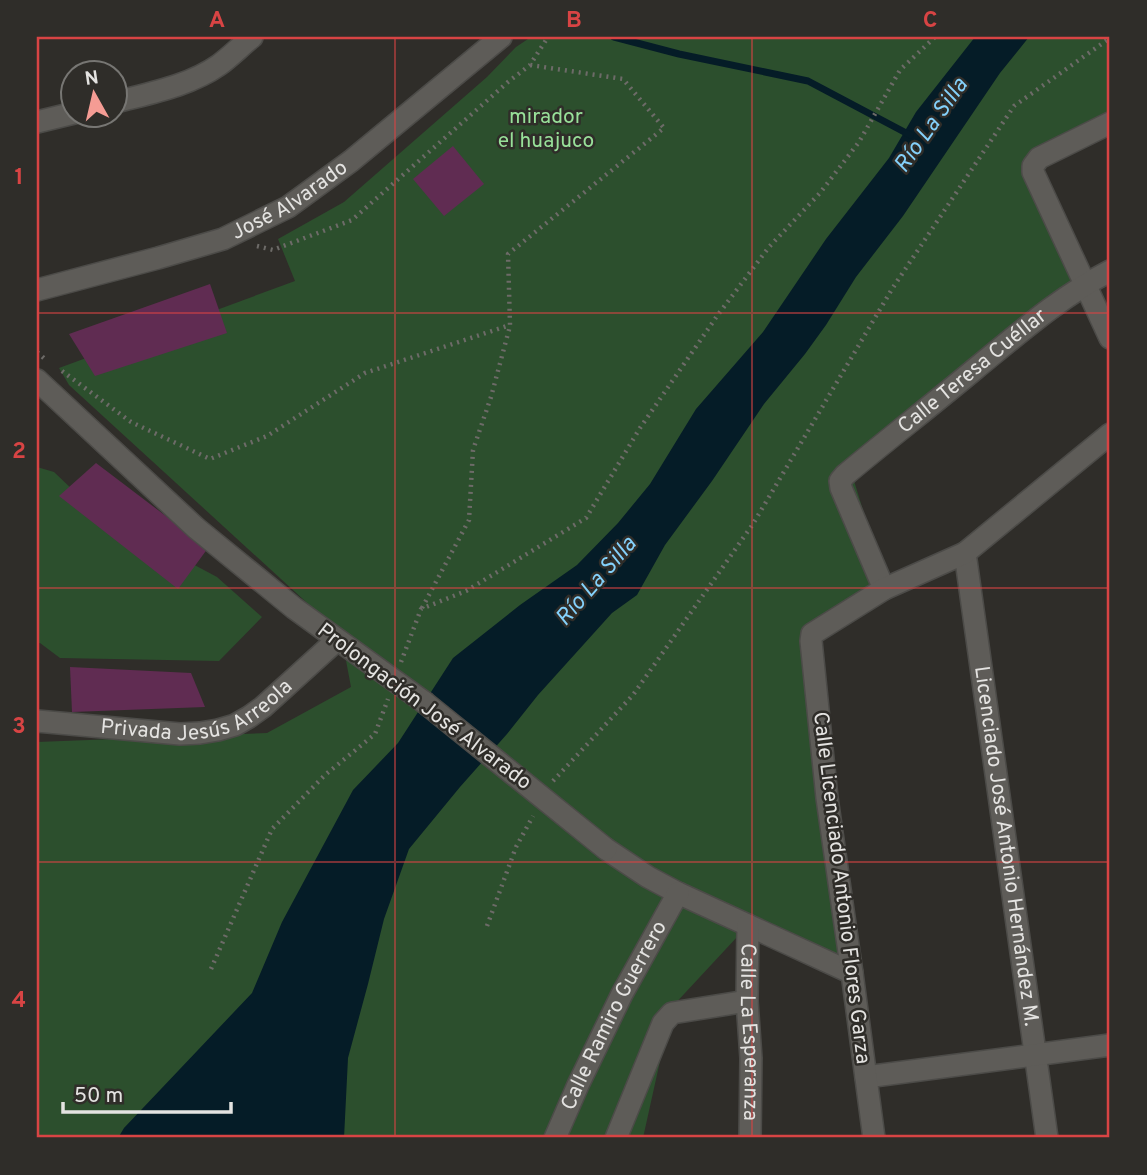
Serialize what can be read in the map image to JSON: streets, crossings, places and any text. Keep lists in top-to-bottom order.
{
  "streets": {
    "street": [
      "José Alvarado",
      "Calle Teresa Cuéllar",
      "Privada Jesús Arreola",
      "Prolongación José Alvarado",
      "Licenciado José Antonio Hernández M.",
      "Calle Licenciado Antonio Flores Garza",
      "Calle Ramiro Guerrero",
      "Calle La Esperanza"
    ]
  },
  "crossings": [
    ["Calle Teresa Cuéllar", "Calle Licenciado Antonio Flores Garza"],
    ["Privada Jesús Arreola", "Prolongación José Alvarado"],
    ["Prolongación José Alvarado", "Calle Licenciado Antonio Flores Garza"],
    ["Prolongación José Alvarado", "Calle Ramiro Guerrero"],
    ["Prolongación José Alvarado", "Calle La Esperanza"]
  ],
  "water": ["Río La Silla"],
  "parks": ["mirador el huajuco"],
  "scale_bar": "50 m",
  "north": "top",
  "grid": {
    "columns": ["A", "B", "C"],
    "rows": [
      "1",
      "2",
      "3",
      "4"
    ]
  }
}
